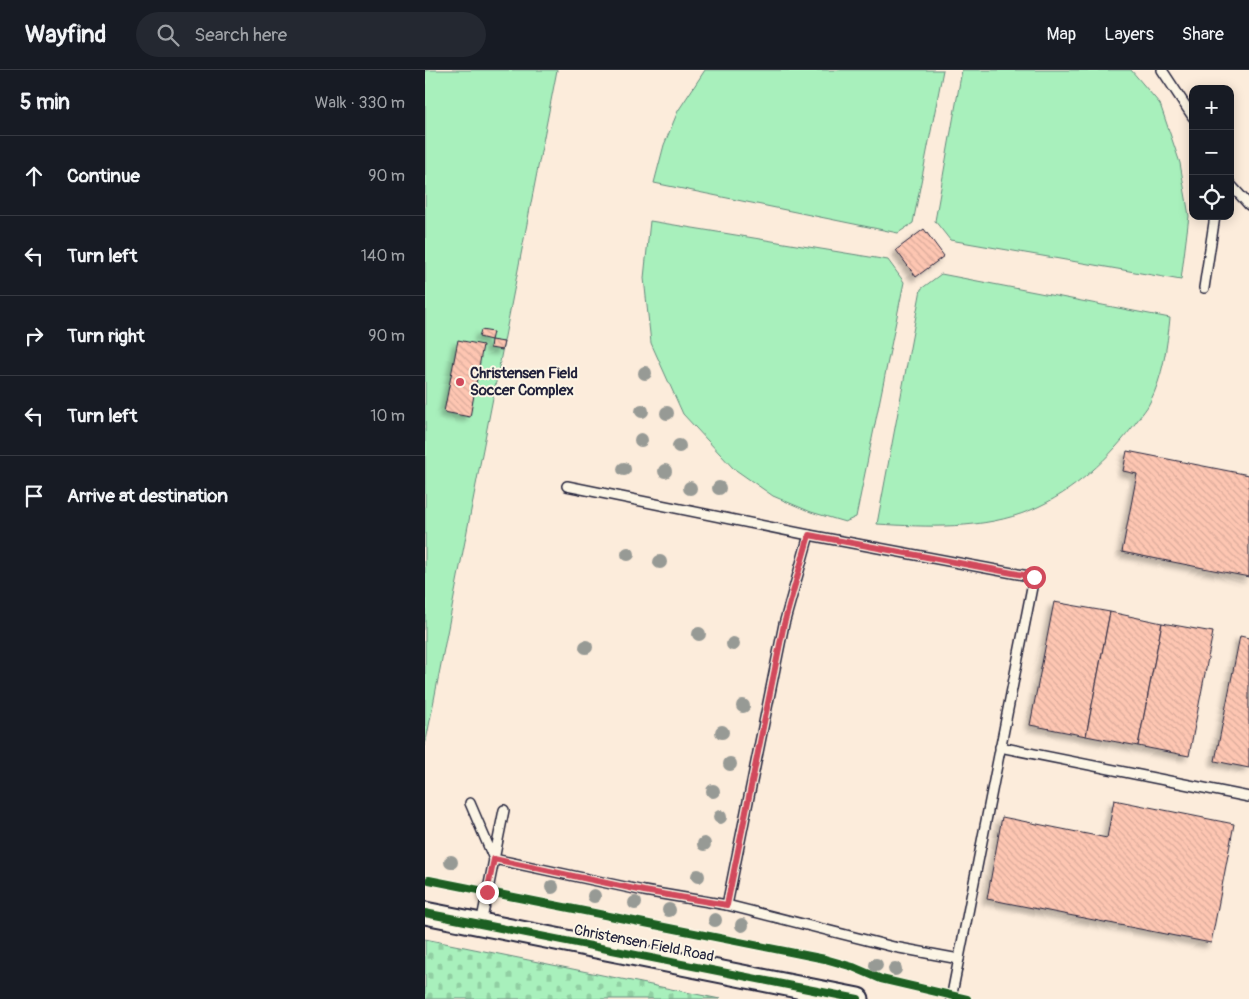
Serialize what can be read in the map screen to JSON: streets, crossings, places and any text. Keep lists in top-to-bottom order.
{
  "streets": {
    "street": ["Christensen Field Road"]
  },
  "places": ["Christensen Field Soccer Complex"],
  "page": {
    "header": "Wayfind",
    "search": "Search here",
    "nav": ["Map", "Layers", "Share"],
    "heading": ["5 min", "Walk · 330 m"],
    "map_buttons": ["+", "−"],
    "list": [
      ["Continue", "90 m"],
      ["Turn left", "140 m"],
      ["Turn right", "90 m"],
      ["Turn left", "10 m"],
      "Arrive at destination"
    ]
  }
}
